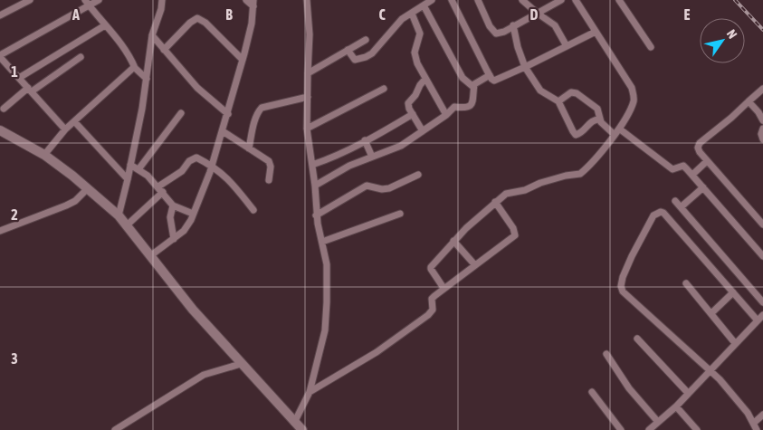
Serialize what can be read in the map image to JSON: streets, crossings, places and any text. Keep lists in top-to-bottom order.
{
  "north": "top right",
  "grid": {
    "columns": [
      "A",
      "B",
      "C",
      "D",
      "E"
    ],
    "rows": ["1", "2", "3"]
  }
}
